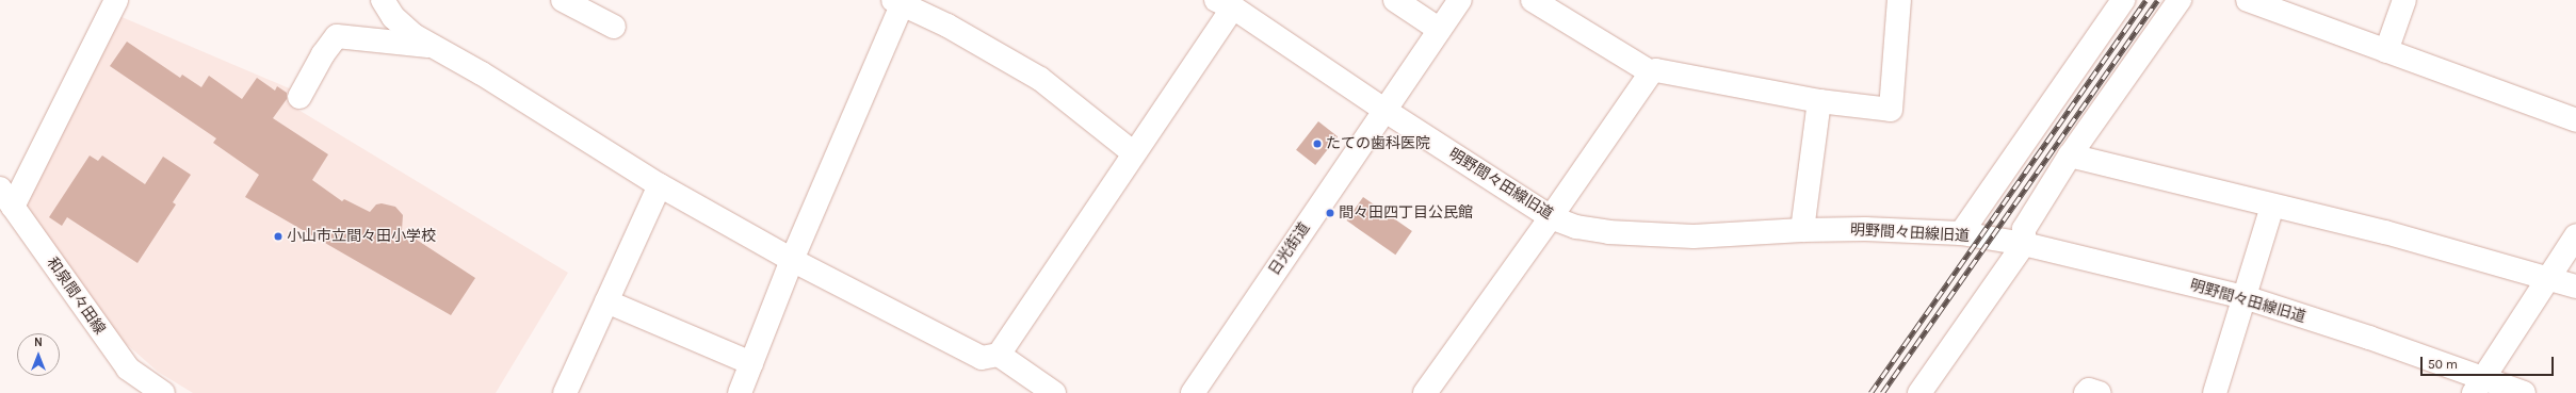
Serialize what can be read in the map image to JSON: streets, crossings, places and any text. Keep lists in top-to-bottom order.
{
  "streets": {
    "main road": ["明野間々田線旧道", "日光街道", "和泉間々田線"]
  },
  "crossings": [
    ["明野間々田線旧道", "日光街道"]
  ],
  "places": ["たての歯科医院", "間々田四丁目公民館", "小山市立間々田小学校"],
  "scale_bar": "50 m",
  "north": "top"
}
